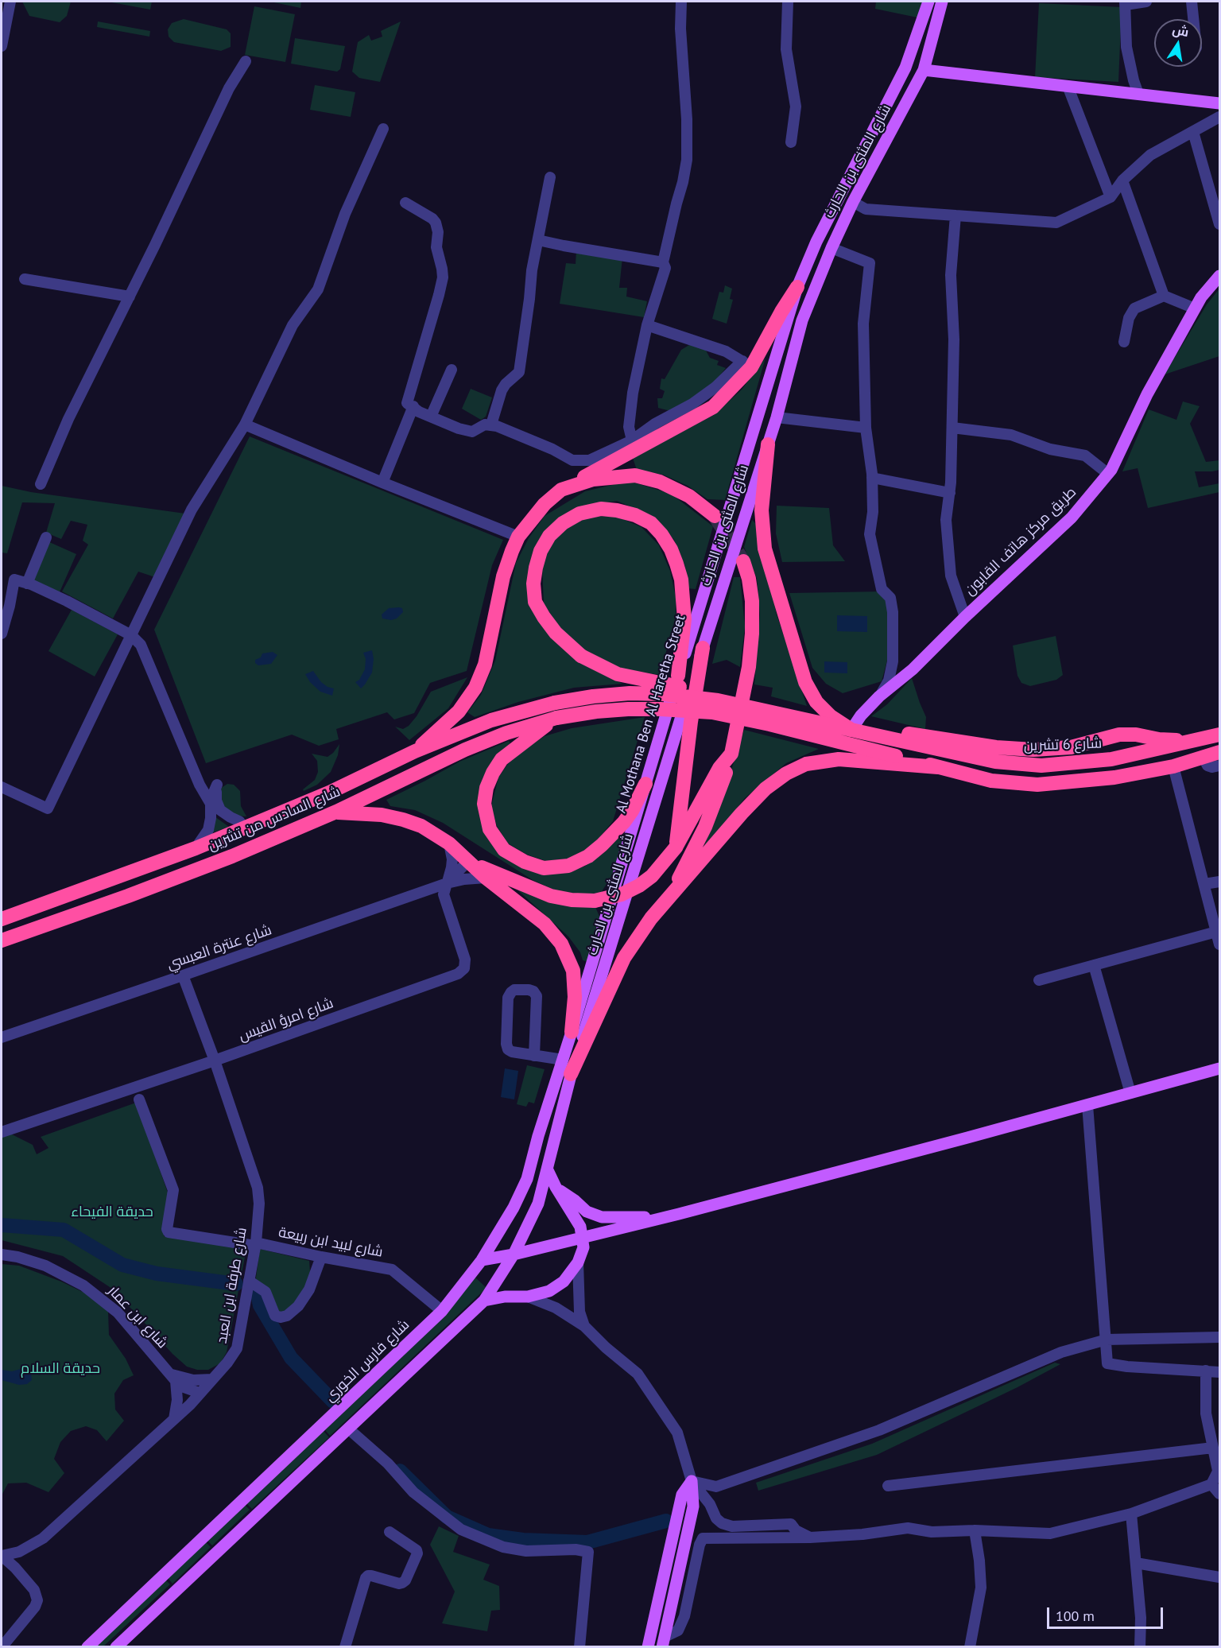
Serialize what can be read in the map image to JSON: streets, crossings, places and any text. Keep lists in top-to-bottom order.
{
  "streets": {
    "highway": ["شارع 6 تشرين", "شارع السادس من تشرين"],
    "main road": [
      "شارع المثنى بن الحارث",
      "طريق مركز هاتف القابون",
      "Al Mothana Ben Al Haretha Street",
      "شارع فارس الخوري"
    ],
    "street": [
      "شارع عنترة العبسي",
      "شارع امرؤ القيس",
      "شارع لبيد ابن ربيعة",
      "شارع طرفة ابن العبد",
      "شارع ابن عمار"
    ]
  },
  "crossings": [
    ["شارع المثنى بن الحارث", "Al Mothana Ben Al Haretha Street"],
    ["طريق مركز هاتف القابون", "شارع 6 تشرين"],
    ["Al Mothana Ben Al Haretha Street", "شارع فارس الخوري"],
    ["شارع عنترة العبسي", "شارع امرؤ القيس"],
    ["شارع عنترة العبسي", "شارع طرفة ابن العبد"],
    ["شارع امرؤ القيس", "شارع طرفة ابن العبد"],
    ["شارع لبيد ابن ربيعة", "شارع طرفة ابن العبد"],
    ["شارع لبيد ابن ربيعة", "شارع فارس الخوري"],
    ["شارع طرفة ابن العبد", "شارع ابن عمار"]
  ],
  "parks": ["حديقة الفيحاء", "حديقة السلام"],
  "scale_bar": "100 m",
  "north": "top"
}
